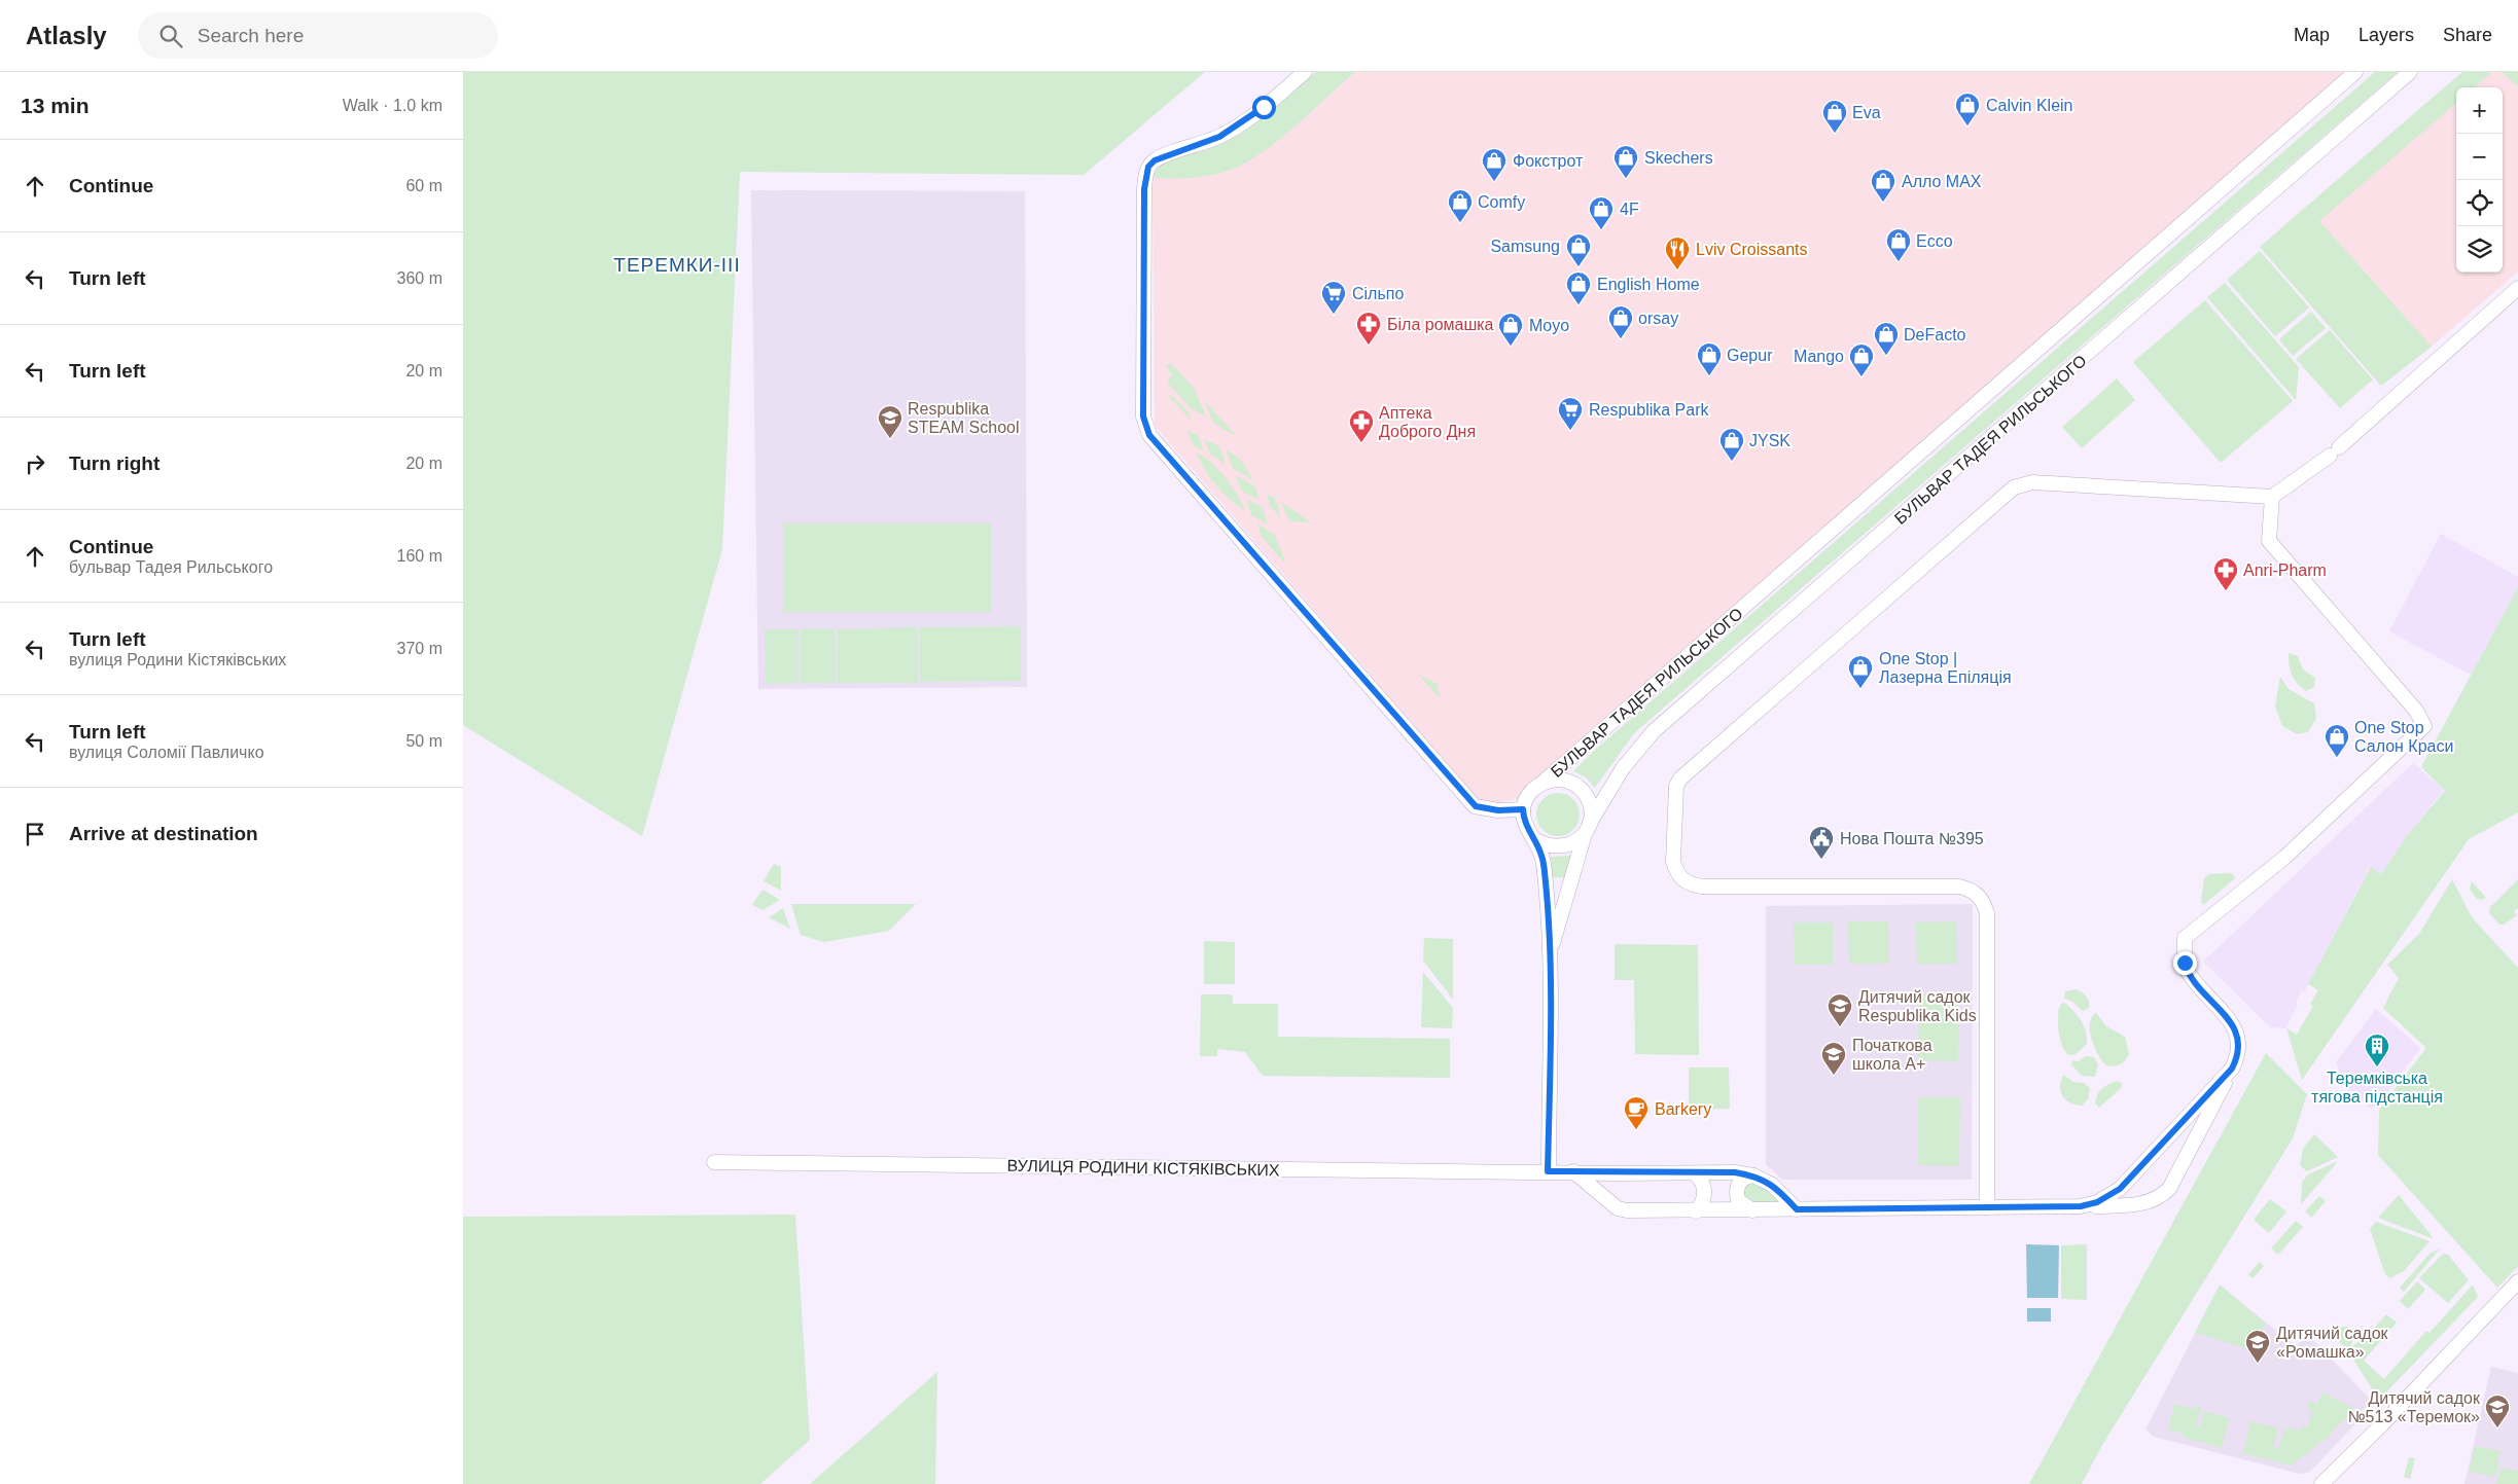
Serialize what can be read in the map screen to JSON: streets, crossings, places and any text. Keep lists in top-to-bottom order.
{
  "streets": {
    "street": ["БУЛЬВАР ТАДЕЯ РИЛЬСЬКОГО", "ВУЛИЦЯ РОДИНИ КІСТЯКІВСЬКИХ"]
  },
  "crossings": [
    ["БУЛЬВАР ТАДЕЯ РИЛЬСЬКОГО", "ВУЛИЦЯ РОДИНИ КІСТЯКІВСЬКИХ"]
  ],
  "districts": ["ТЕРЕМКИ-III"],
  "places": {
    "shop": [
      "Calvin Klein",
      "Eva",
      "Skechers",
      "Фокстрот",
      "Алло MAX",
      "Comfy",
      "4F",
      "Ecco",
      "Samsung",
      "English Home",
      "orsay",
      "Moyo",
      "DeFacto",
      "Gepur",
      "Mango",
      "JYSK",
      "One Stop | Лазерна Епіляція",
      "One Stop Салон Краси"
    ],
    "restaurant": ["Lviv Croissants"],
    "supermarket": ["Сільпо", "Respublika Park"],
    "pharmacy": ["Біла ромашка", "Аптека Доброго Дня", "Anri-Pharm"],
    "school or university": [
      "Respublika STEAM School",
      "Дитячий садок Respublika Kids",
      "Початкова школа А+",
      "Дитячий садок «Ромашка»",
      "Дитячий садок №513 «Теремок»"
    ],
    "public building": ["Нова Пошта №395"],
    "building": ["Теремківська тягова підстанція"],
    "cafe": ["Barkery"]
  },
  "page": {
    "header": "Atlasly",
    "search": "Search here",
    "nav": ["Map", "Layers", "Share"],
    "heading": ["13 min", "Walk · 1.0 km"],
    "map_buttons": ["+", "−"],
    "list": [
      ["Continue", "60 m"],
      ["Turn left", "360 m"],
      ["Turn left", "20 m"],
      ["Turn right", "20 m"],
      ["Continue", "бульвар Тадея Рильського", "160 m"],
      ["Turn left", "вулиця Родини Кістяківських", "370 m"],
      ["Turn left", "вулиця Соломії Павличко", "50 m"],
      "Arrive at destination"
    ]
  }
}
